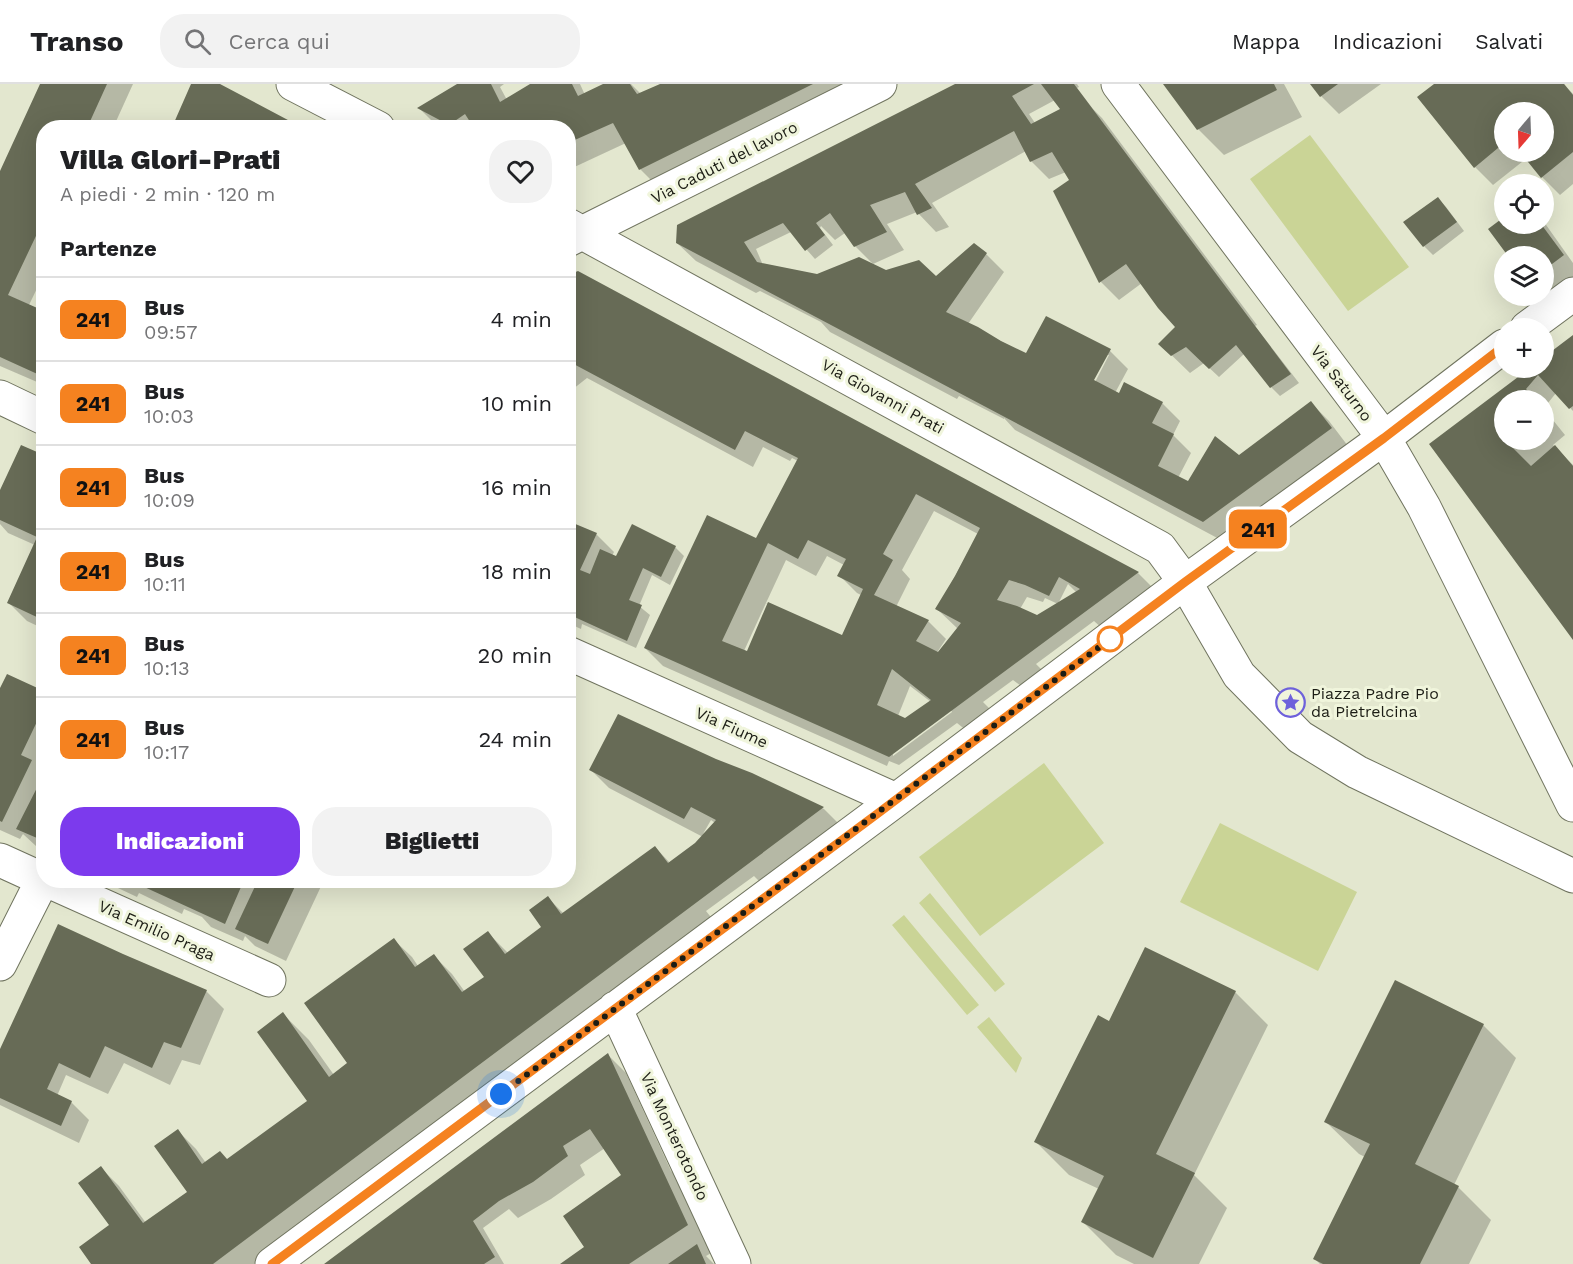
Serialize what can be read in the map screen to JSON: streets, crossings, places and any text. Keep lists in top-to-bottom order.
{
  "streets": {
    "street": [
      "Via Caduti del lavoro",
      "Via Saturno",
      "Via Giovanni Prati",
      "Via Fiume",
      "Via Emilio Praga",
      "Via Monterotondo"
    ]
  },
  "places": {
    "place": ["Piazza Padre Pio da Pietrelcina"]
  },
  "lines": ["bus line 241"],
  "north": "bottom",
  "page": {
    "header": "Transo",
    "search": "Cerca qui",
    "nav": ["Mappa", "Indicazioni", "Salvati"],
    "on_map": "241",
    "map_buttons": ["+", "−"],
    "heading": [
      ["Villa Glori-Prati", "A piedi · 2 min · 120 m"],
      "Partenze"
    ],
    "list": [
      {
        "mark": "241",
        "name": "Bus",
        "note": "09:57",
        "value": "4 min"
      },
      {
        "mark": "241",
        "name": "Bus",
        "note": "10:03",
        "value": "10 min"
      },
      {
        "mark": "241",
        "name": "Bus",
        "note": "10:09",
        "value": "16 min"
      },
      {
        "mark": "241",
        "name": "Bus",
        "note": "10:11",
        "value": "18 min"
      },
      {
        "mark": "241",
        "name": "Bus",
        "note": "10:13",
        "value": "20 min"
      },
      {
        "mark": "241",
        "name": "Bus",
        "note": "10:17",
        "value": "24 min"
      }
    ],
    "buttons": ["Indicazioni", "Biglietti"]
  }
}
